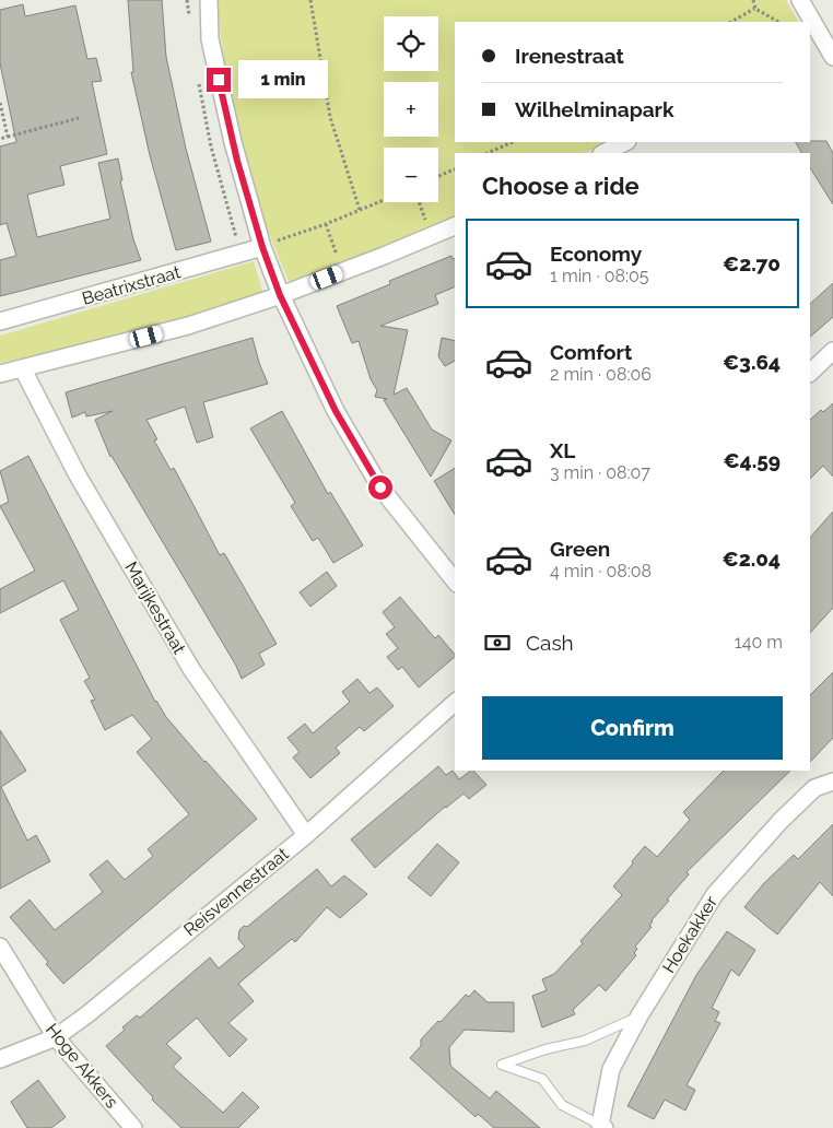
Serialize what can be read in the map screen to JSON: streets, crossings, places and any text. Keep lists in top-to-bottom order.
{
  "streets": {
    "street": [
      "Beatrixstraat",
      "Marijkestraat",
      "Reisvennestraat",
      "Hoekakker",
      "Hoge Akkers"
    ]
  },
  "crossings": [
    ["Marijkestraat", "Reisvennestraat"],
    ["Reisvennestraat", "Hoge Akkers"]
  ],
  "page": {
    "map_buttons": ["+", "−"],
    "banner": ["Irenestraat", "Wilhelminapark"],
    "bubble": "1 min",
    "heading": "Choose a ride",
    "list": [
      {
        "name": "Economy",
        "note": "1 min · 08:05",
        "value": "€2.70"
      },
      {
        "name": "Comfort",
        "note": "2 min · 08:06",
        "value": "€3.64"
      },
      {
        "name": "XL",
        "note": "3 min · 08:07",
        "value": "€4.59"
      },
      {
        "name": "Green",
        "note": "4 min · 08:08",
        "value": "€2.04"
      }
    ],
    "pay": ["Cash", "140 m"],
    "buttons": "Confirm"
  }
}
